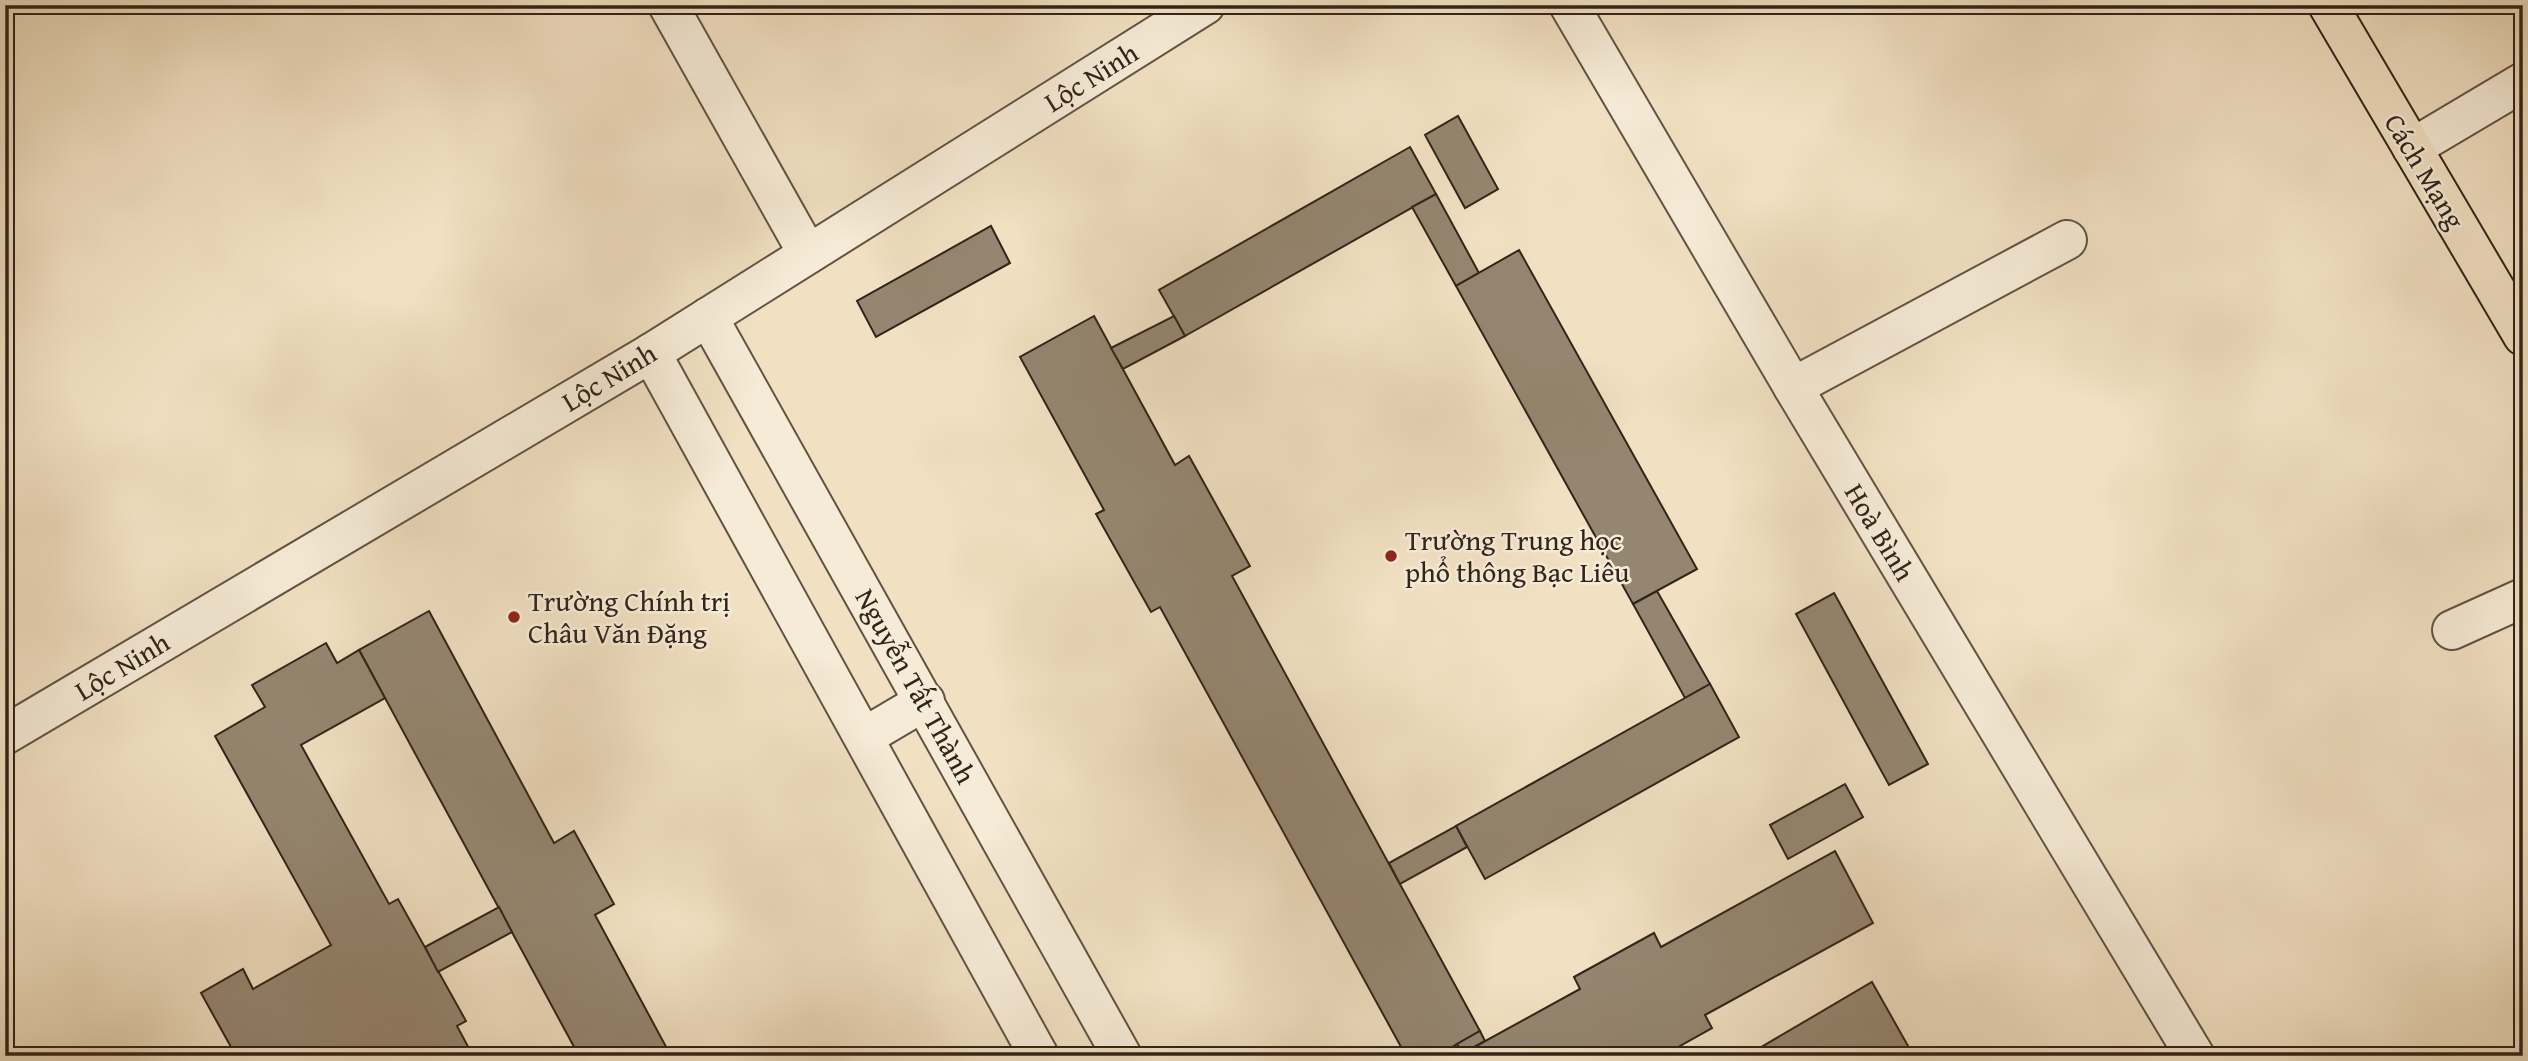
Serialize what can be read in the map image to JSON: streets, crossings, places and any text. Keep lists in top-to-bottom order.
{
  "streets": {
    "main road": ["Cách Mạng"],
    "street": ["Lộc Ninh", "Hoà Bình", "Nguyễn Tất Thành"]
  },
  "crossings": [
    ["Lộc Ninh", "Nguyễn Tất Thành"]
  ],
  "places": ["Trường Trung học phổ thông Bạc Liêu", "Trường Chính trị Châu Văn Đặng"]
}
